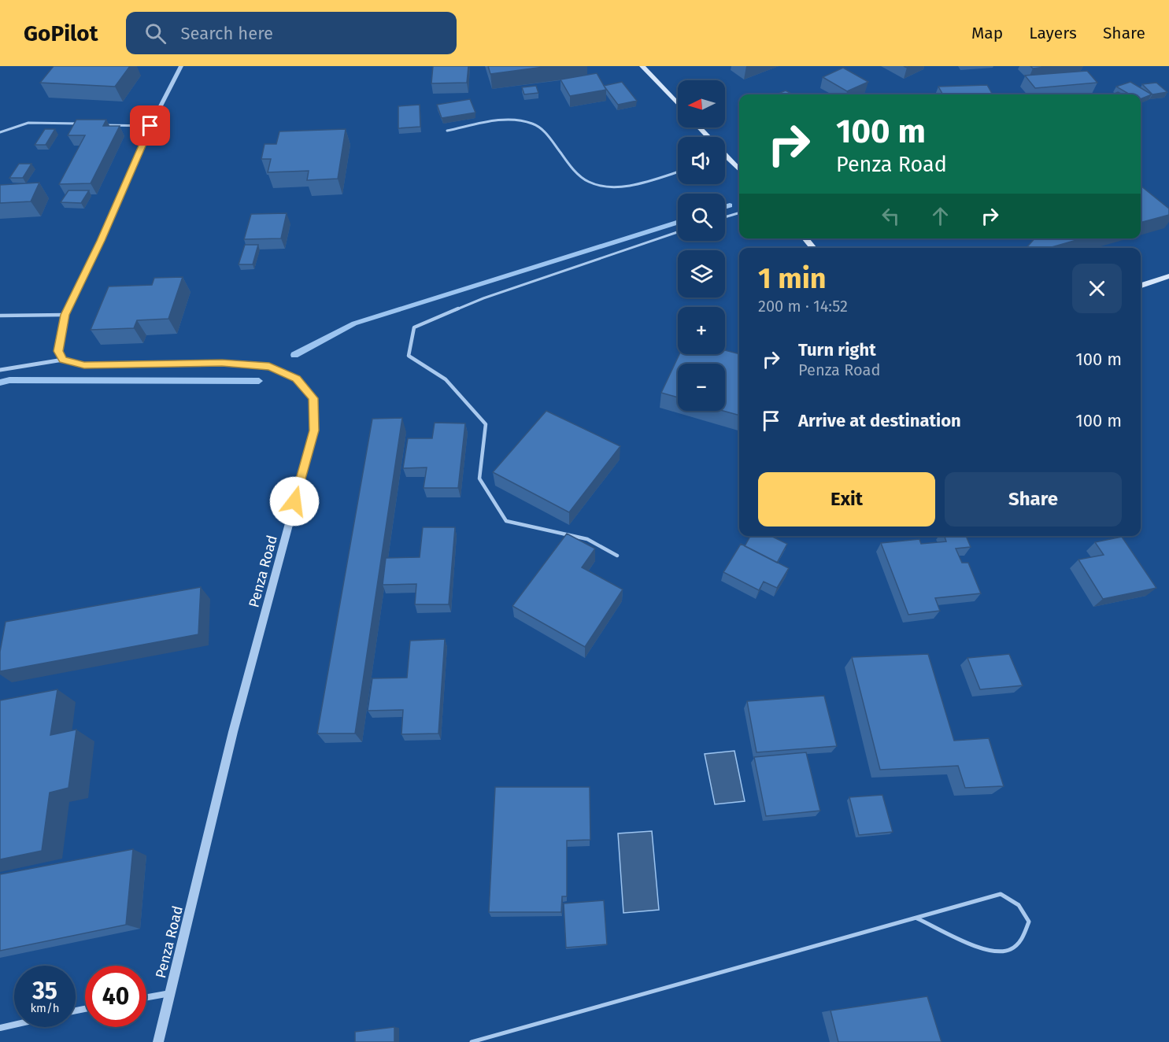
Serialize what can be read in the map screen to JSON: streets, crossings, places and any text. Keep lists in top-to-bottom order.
{
  "streets": {
    "street": ["Penza Road"]
  },
  "north": "left",
  "page": {
    "header": "GoPilot",
    "search": "Search here",
    "nav": ["Map", "Layers", "Share"],
    "map_buttons": ["+", "−"],
    "turn": ["100 m", "Penza Road"],
    "heading": ["1 min", "200 m · 14:52"],
    "list": [
      {
        "name": "Turn right",
        "note": "Penza Road",
        "value": "100 m"
      },
      {
        "name": "Arrive at destination",
        "value": "100 m"
      }
    ],
    "buttons": ["Exit", "Share"],
    "speed": "35 km/h",
    "limit": "40"
  }
}
